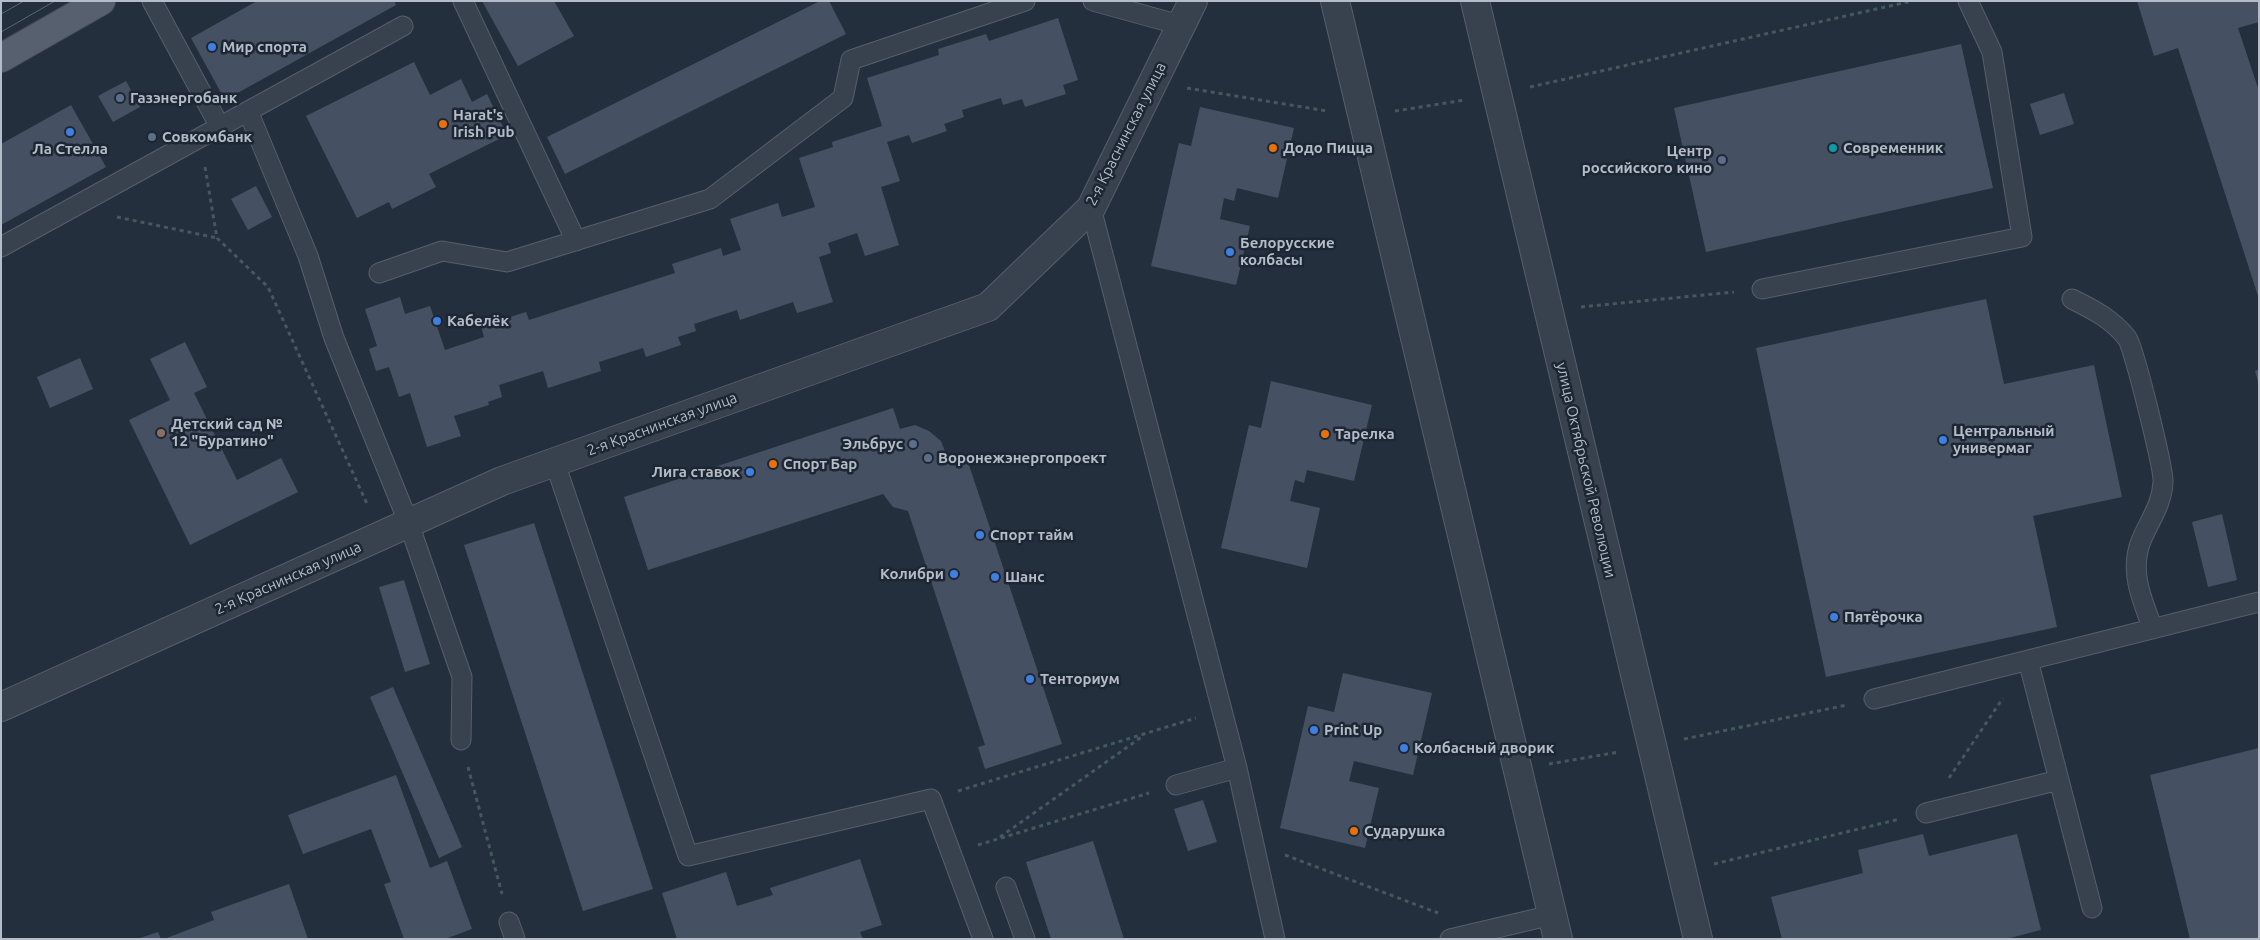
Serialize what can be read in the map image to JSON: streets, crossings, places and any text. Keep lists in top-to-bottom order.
{
  "streets": {
    "street": ["2-я Краснинская улица", "улица Октябрьской Революции"]
  },
  "places": [
    "Мир спорта",
    "Газэнергобанк",
    "Harat's Irish Pub",
    "Ла Стелла",
    "Совкомбанк",
    "Додо Пицца",
    "Современник",
    "Центр российского кино",
    "Белорусские колбасы",
    "Кабелёк",
    "Детский сад № 12 \"Буратино\"",
    "Тарелка",
    "Центральный универмаг",
    "Эльбрус",
    "Воронежэнергопроект",
    "Спорт Бар",
    "Лига ставок",
    "Спорт тайм",
    "Колибри",
    "Шанс",
    "Пятёрочка",
    "Тенториум",
    "Print Up",
    "Колбасный дворик",
    "Сударушка"
  ]
}
